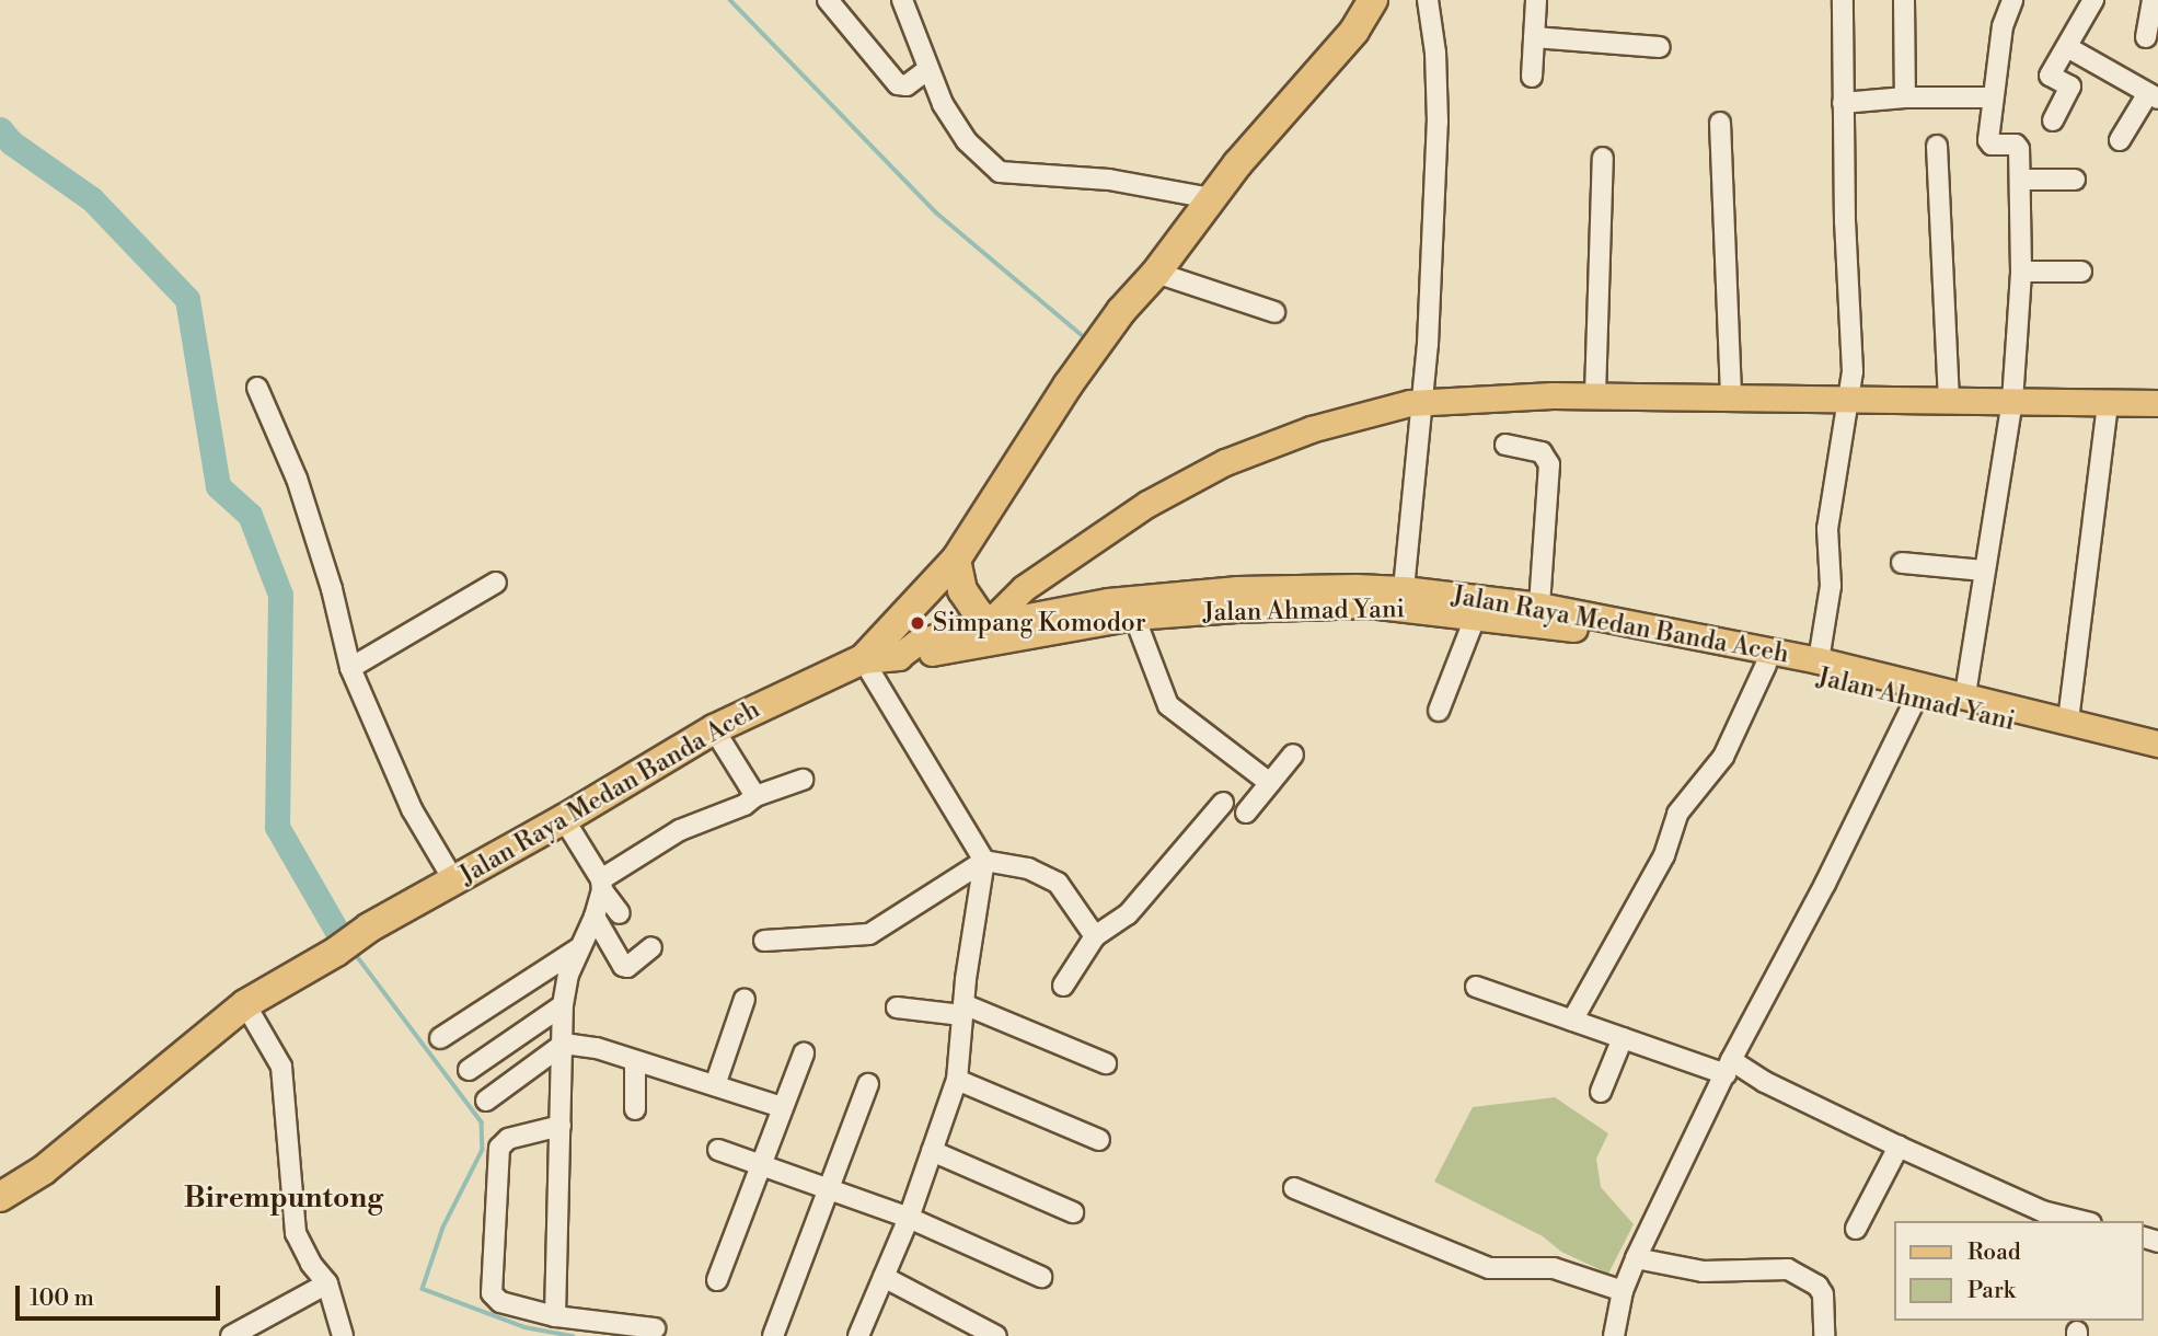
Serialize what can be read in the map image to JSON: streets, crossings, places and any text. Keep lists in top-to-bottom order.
{
  "streets": {
    "highway": ["Jalan Raya Medan Banda Aceh"],
    "main road": ["Jalan Ahmad Yani"]
  },
  "crossings": [
    ["Jalan Ahmad Yani", "Jalan Raya Medan Banda Aceh"]
  ],
  "districts": ["Birempuntong"],
  "places": ["Simpang Komodor"],
  "legend": ["Road", "Park"],
  "scale_bar": "100 m"
}
